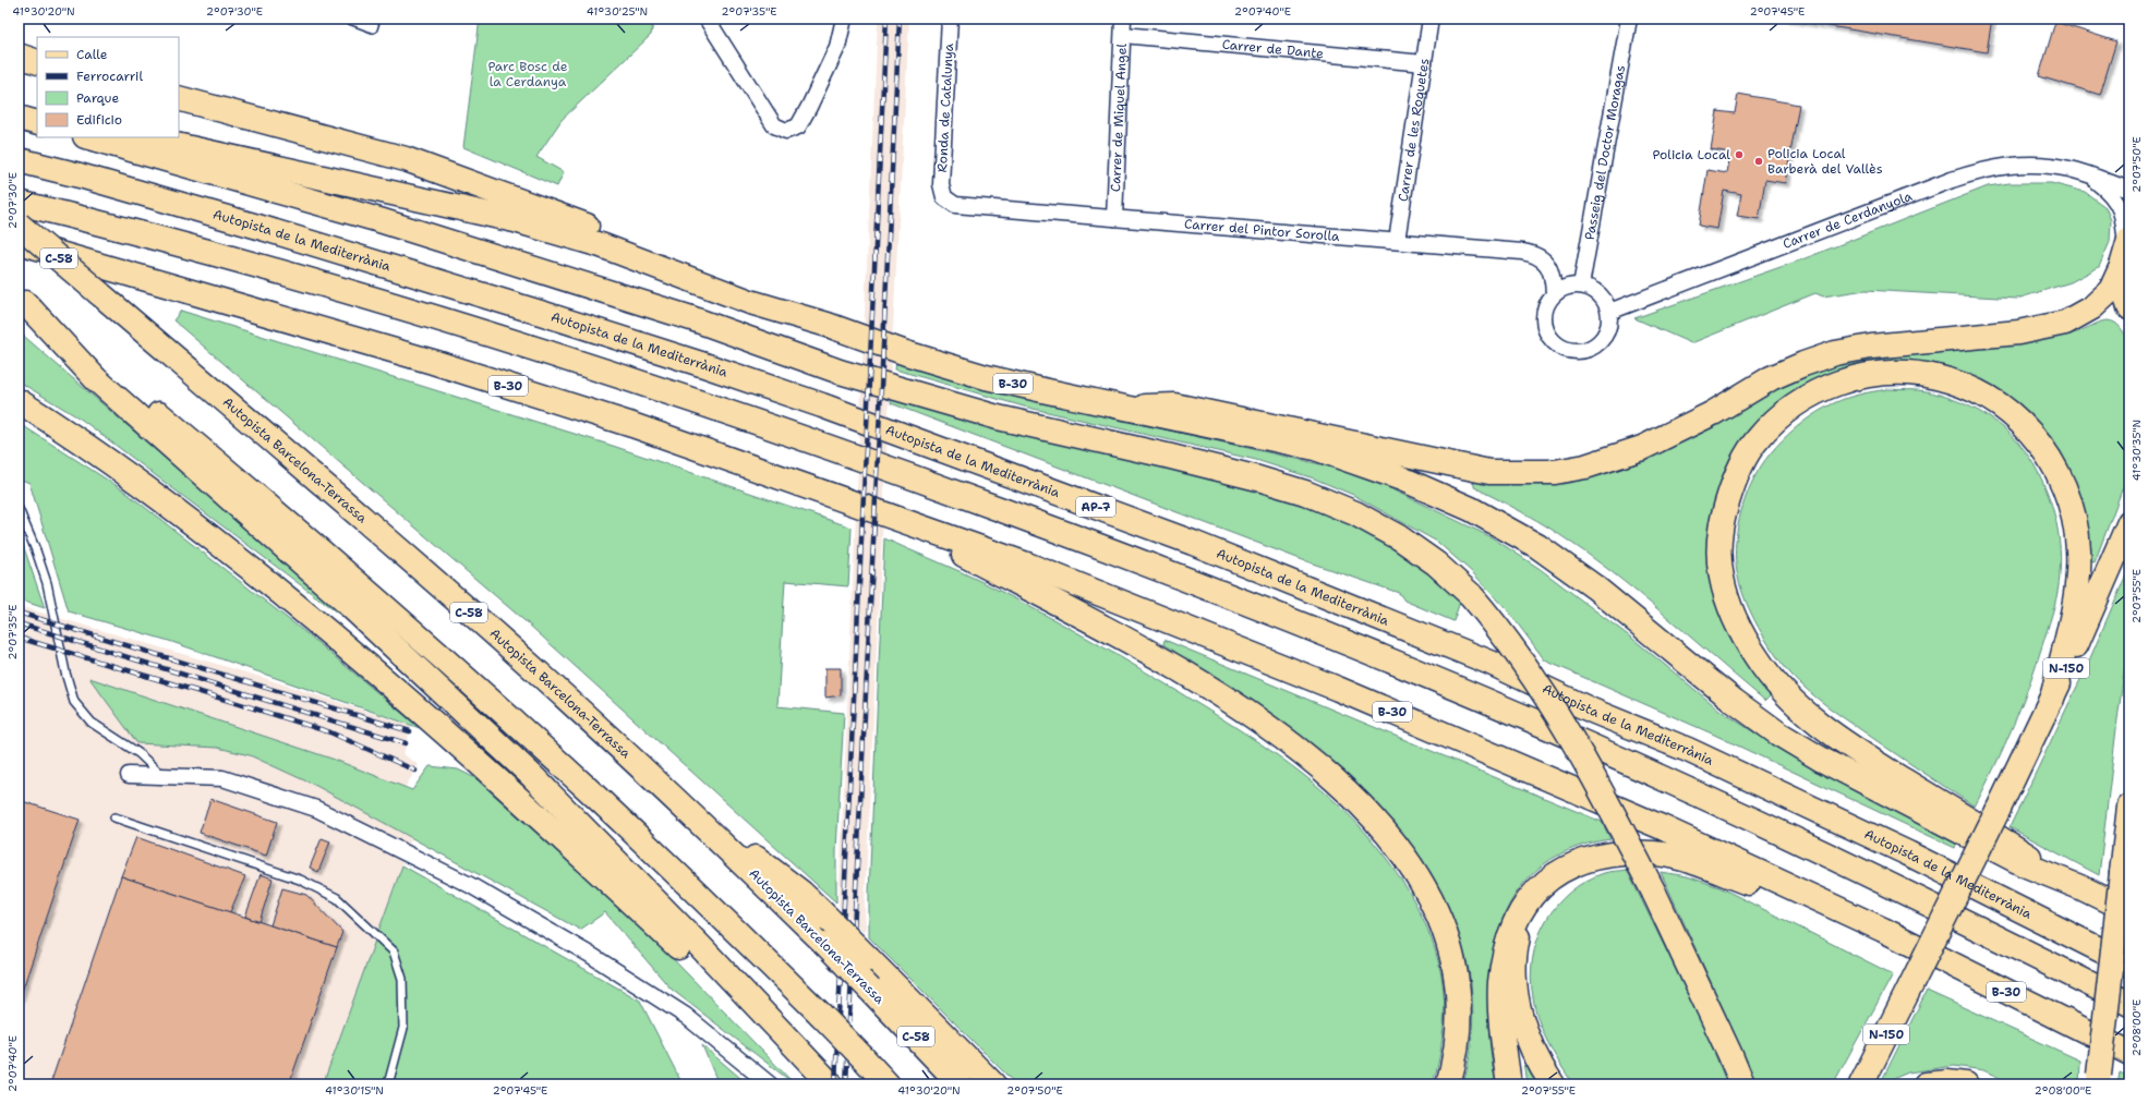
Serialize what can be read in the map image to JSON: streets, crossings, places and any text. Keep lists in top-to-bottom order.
{
  "streets": {
    "main road": [
      "Autopista de la Mediterrània",
      "C-58",
      "B-30",
      "Autopista Barcelona-Terrassa",
      "AP-7",
      "N-150"
    ],
    "street": [
      "Carrer de Dante",
      "Ronda de Catalunya",
      "Carrer de Miquel Angel",
      "Carrer de les Roquetes",
      "Passeig del Doctor Moragas",
      "Carrer de Cerdanyola",
      "Carrer del Pintor Sorolla"
    ]
  },
  "crossings": [
    ["Carrer de Dante", "Carrer de Miquel Angel"],
    ["Carrer de Dante", "Carrer de les Roquetes"],
    ["Ronda de Catalunya", "Carrer del Pintor Sorolla"],
    ["Carrer de Miquel Angel", "Carrer del Pintor Sorolla"],
    ["Carrer de les Roquetes", "Carrer del Pintor Sorolla"],
    ["Passeig del Doctor Moragas", "Carrer de Cerdanyola"],
    ["Passeig del Doctor Moragas", "Carrer del Pintor Sorolla"],
    ["Carrer de Cerdanyola", "Carrer del Pintor Sorolla"]
  ],
  "parks": ["Parc Bosc de la Cerdanya"],
  "places": ["Policia Local", "Policia Local Barberà del Vallès"],
  "legend": [
    "Calle",
    "Ferrocarril",
    "Parque",
    "Edificio"
  ],
  "coordinates": [
    "41°30'20\"N",
    "2°07'30\"E",
    "41°30'25\"N",
    "2°07'35\"E",
    "2°07'40\"E",
    "2°07'45\"E",
    "2°07'50\"E",
    "41°30'35\"N",
    "2°07'55\"E",
    "2°08'00\"E",
    "41°30'15\"N"
  ]
}
